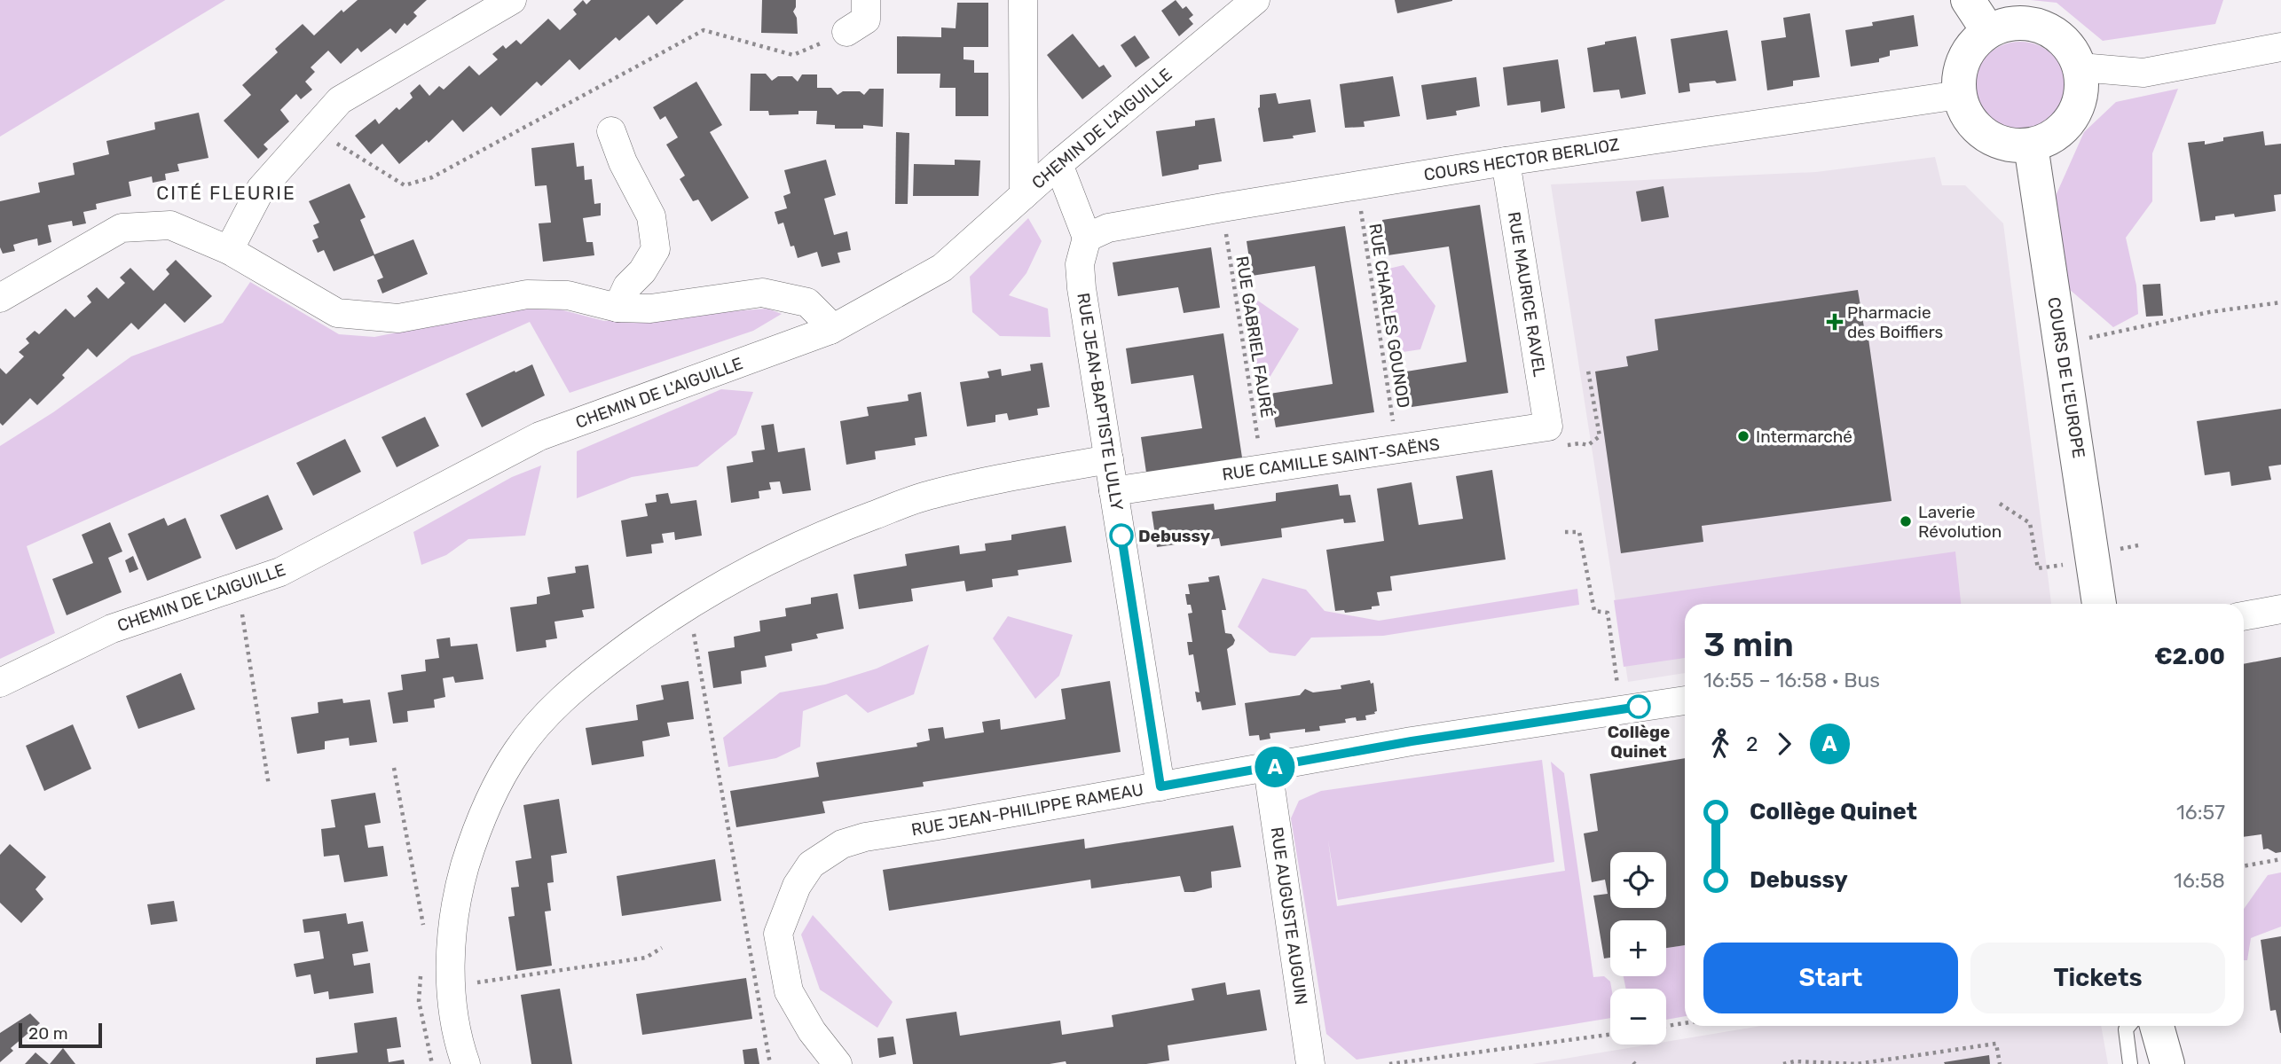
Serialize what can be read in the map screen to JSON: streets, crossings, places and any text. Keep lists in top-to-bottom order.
{
  "streets": {
    "street": [
      "CHEMIN DE L'AIGUILLE",
      "COURS HECTOR BERLIOZ",
      "RUE MAURICE RAVEL",
      "COURS DE L'EUROPE",
      "RUE JEAN-BAPTISTE LULLY",
      "RUE CAMILLE SAINT-SAËNS",
      "RUE JEAN-PHILIPPE RAMEAU",
      "RUE AUGUSTE AUGUIN"
    ],
    "path": ["RUE CHARLES GOUNOD", "RUE GABRIEL FAURÉ"]
  },
  "crossings": [
    ["COURS HECTOR BERLIOZ", "RUE MAURICE RAVEL"],
    ["COURS HECTOR BERLIOZ", "RUE CHARLES GOUNOD"],
    ["COURS HECTOR BERLIOZ", "RUE GABRIEL FAURÉ"],
    ["COURS HECTOR BERLIOZ", "COURS DE L'EUROPE"],
    ["COURS HECTOR BERLIOZ", "RUE JEAN-BAPTISTE LULLY"],
    ["RUE MAURICE RAVEL", "RUE CAMILLE SAINT-SAËNS"],
    ["RUE CHARLES GOUNOD", "RUE CAMILLE SAINT-SAËNS"],
    ["RUE GABRIEL FAURÉ", "RUE CAMILLE SAINT-SAËNS"],
    ["RUE JEAN-BAPTISTE LULLY", "RUE CAMILLE SAINT-SAËNS"],
    ["RUE JEAN-BAPTISTE LULLY", "RUE JEAN-PHILIPPE RAMEAU"],
    ["RUE JEAN-PHILIPPE RAMEAU", "RUE AUGUSTE AUGUIN"]
  ],
  "districts": ["CITÉ FLEURIE"],
  "places": {
    "health": ["Pharmacie des Boiffiers"],
    "other": [
      "Intermarché",
      "Laverie Révolution",
      "Debussy",
      "Collège Quinet"
    ]
  },
  "lines": ["bus line A"],
  "scale_bar": "20 m",
  "page": {
    "on_map": "A",
    "heading": ["3 min", "16:55 – 16:58 · Bus", "€2.00"],
    "legs": ["2", "A"],
    "list": [
      {
        "name": "Collège Quinet",
        "value": "16:57"
      },
      {
        "name": "Debussy",
        "value": "16:58"
      }
    ],
    "map_buttons": ["+", "−"],
    "buttons": ["Start", "Tickets"],
    "scale": "20 m"
  }
}
